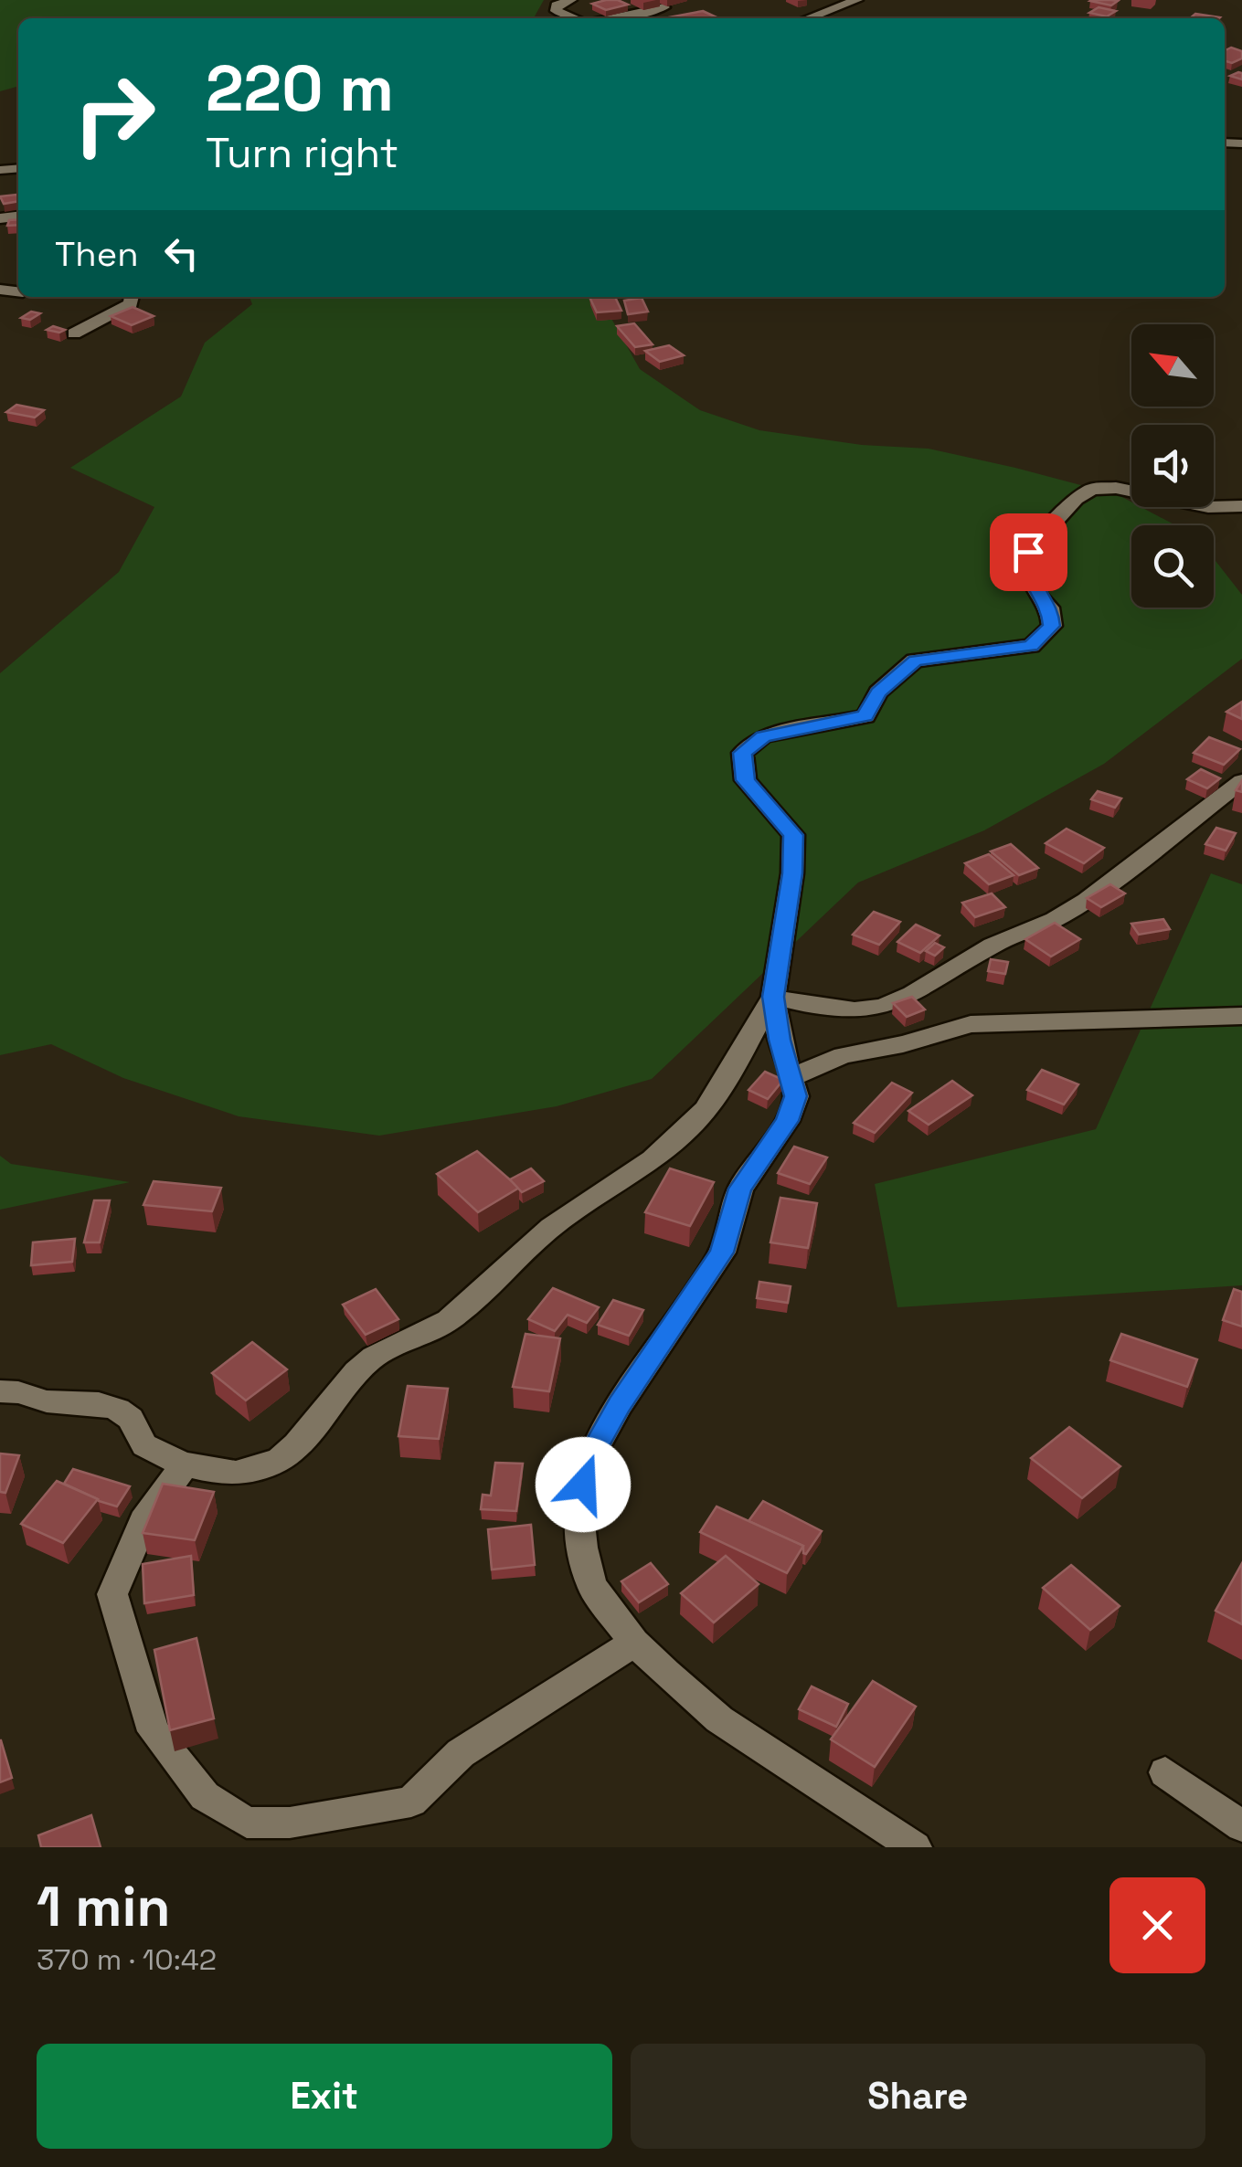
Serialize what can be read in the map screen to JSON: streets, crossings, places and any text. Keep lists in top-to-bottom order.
{
  "north": "top left",
  "page": {
    "turn": ["220 m", "Turn right"],
    "then": "Then",
    "heading": ["1 min", "370 m · 10:42"],
    "buttons": ["Exit", "Share"]
  }
}
